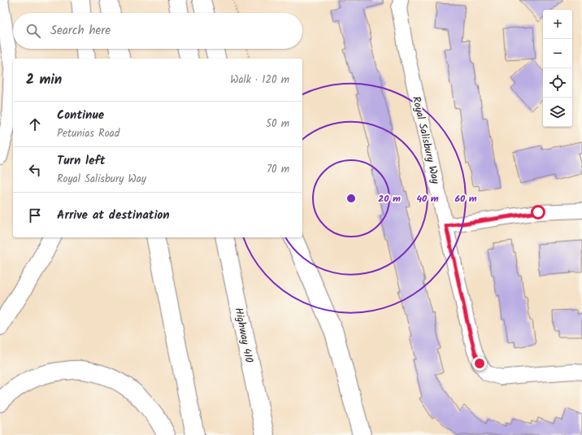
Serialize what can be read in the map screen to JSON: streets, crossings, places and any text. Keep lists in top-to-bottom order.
{
  "streets": {
    "highway": ["Highway 410"],
    "street": ["Royal Salisbury Way"]
  },
  "page": {
    "map_buttons": ["+", "−"],
    "search": "Search here",
    "heading": ["2 min", "Walk · 120 m"],
    "list": [
      ["Continue", "Petunias Road", "50 m"],
      ["Turn left", "Royal Salisbury Way", "70 m"],
      "Arrive at destination"
    ]
  },
  "rings": ["20 m", "40 m", "60 m"]
}
